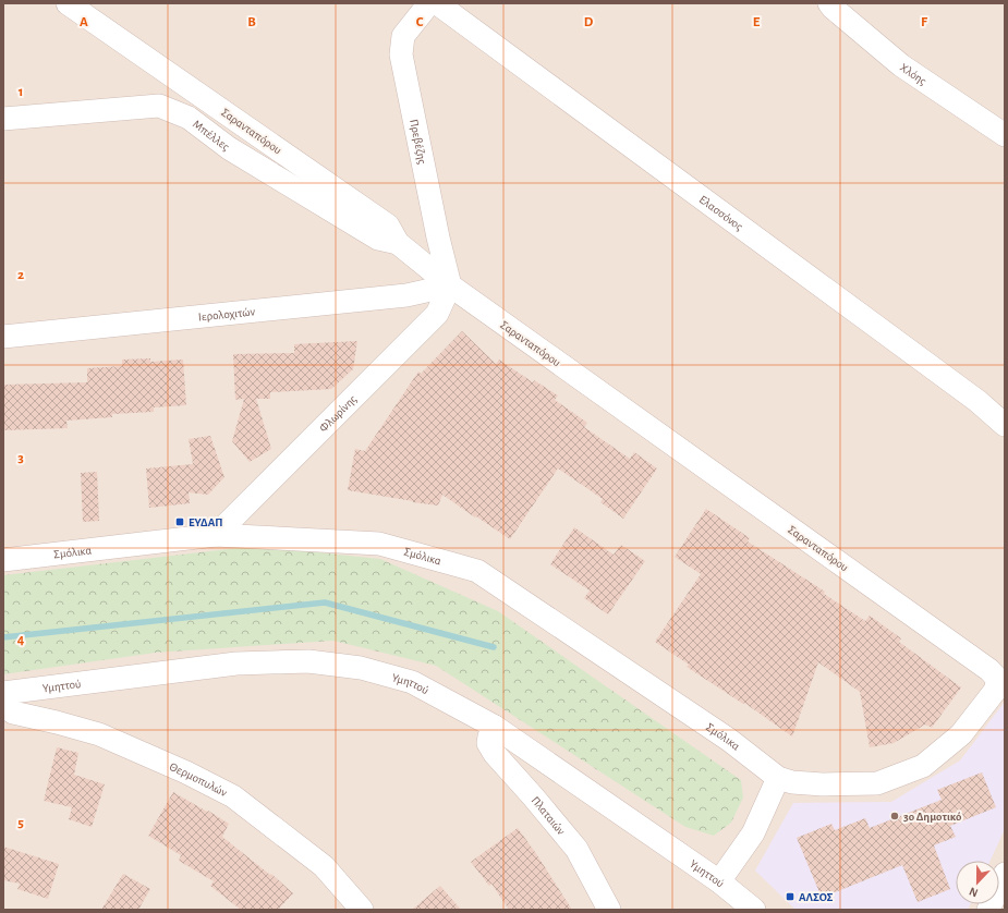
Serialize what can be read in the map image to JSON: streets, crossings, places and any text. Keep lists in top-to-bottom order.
{
  "streets": {
    "street": [
      "Χλόης",
      "Σαρανταπόρου",
      "Μπέλλες",
      "Πρεβέζης",
      "Ελασσόνος",
      "Ιερολοχιτών",
      "Φλωρίνης",
      "Σμόλικα",
      "Υμηττού",
      "Θερμοπυλών",
      "Πλαταιών"
    ]
  },
  "crossings": [
    ["Σαρανταπόρου", "Μπέλλες"],
    ["Σαρανταπόρου", "Πρεβέζης"],
    ["Σαρανταπόρου", "Ιερολοχιτών"],
    ["Σαρανταπόρου", "Φλωρίνης"],
    ["Σαρανταπόρου", "Σμόλικα"],
    ["Πρεβέζης", "Ιερολοχιτών"],
    ["Πρεβέζης", "Φλωρίνης"],
    ["Ιερολοχιτών", "Φλωρίνης"],
    ["Φλωρίνης", "Σμόλικα"],
    ["Υμηττού", "Πλαταιών"]
  ],
  "places": {
    "transit": ["ΕΥΔΑΠ", "ΑΛΣΟΣ"],
    "other": ["3ο Δημοτικό"]
  },
  "north": "bottom",
  "grid": {
    "columns": [
      "A",
      "B",
      "C",
      "D",
      "E",
      "F"
    ],
    "rows": [
      "1",
      "2",
      "3",
      "4",
      "5"
    ]
  }
}
